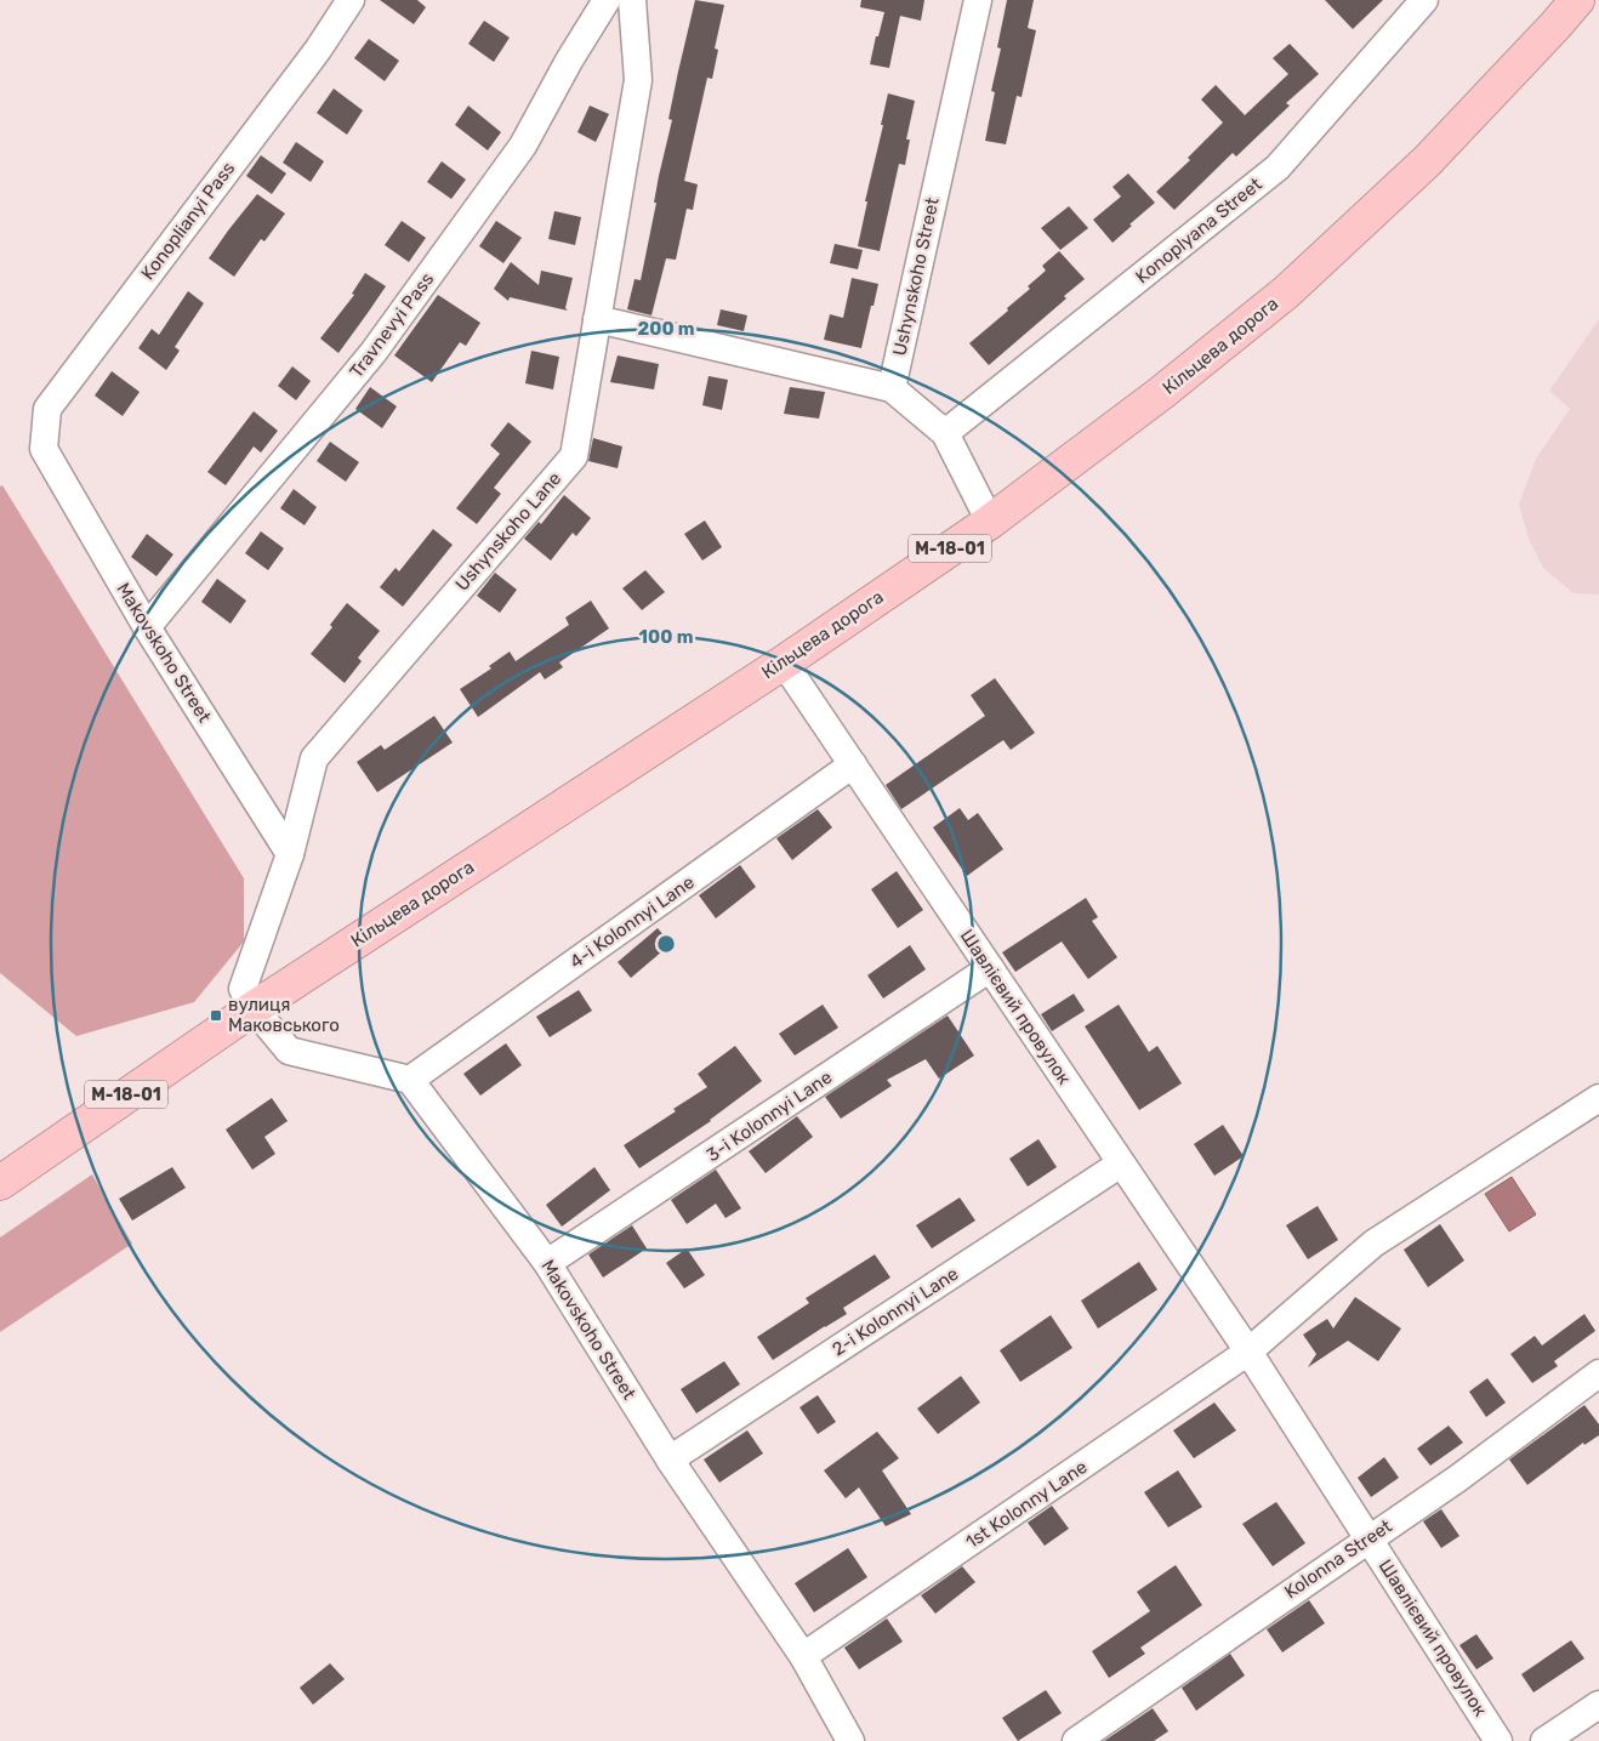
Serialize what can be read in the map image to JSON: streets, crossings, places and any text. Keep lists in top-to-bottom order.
{
  "streets": {
    "highway": ["Кільцева дорога", "М-18-01"],
    "street": [
      "Konoplianyi Pass",
      "Konoplyana Street",
      "Ushynskoho Street",
      "Travnevyi Pass",
      "Ushynskoho Lane",
      "Makovskoho Street",
      "4-i Kolonnyi Lane",
      "Шавлієвий провулок",
      "3-i Kolonnyi Lane",
      "2-i Kolonnyi Lane",
      "1st Kolonny Lane",
      "Kolonna Street"
    ]
  },
  "crossings": [
    ["Konoplianyi Pass", "Makovskoho Street"],
    ["Travnevyi Pass", "Makovskoho Street"],
    ["Кільцева дорога", "Ushynskoho Lane"],
    ["Кільцева дорога", "Шавлієвий провулок"],
    ["Ushynskoho Lane", "Makovskoho Street"],
    ["Makovskoho Street", "4-i Kolonnyi Lane"],
    ["Makovskoho Street", "3-i Kolonnyi Lane"],
    ["Makovskoho Street", "2-i Kolonnyi Lane"],
    ["Makovskoho Street", "1st Kolonny Lane"],
    ["4-i Kolonnyi Lane", "Шавлієвий провулок"],
    ["Шавлієвий провулок", "3-i Kolonnyi Lane"],
    ["Шавлієвий провулок", "2-i Kolonnyi Lane"],
    ["Шавлієвий провулок", "1st Kolonny Lane"],
    ["Шавлієвий провулок", "Kolonna Street"]
  ],
  "places": {
    "transit": ["вулиця Маковського"]
  },
  "rings": ["200 m", "100 m"]
}
